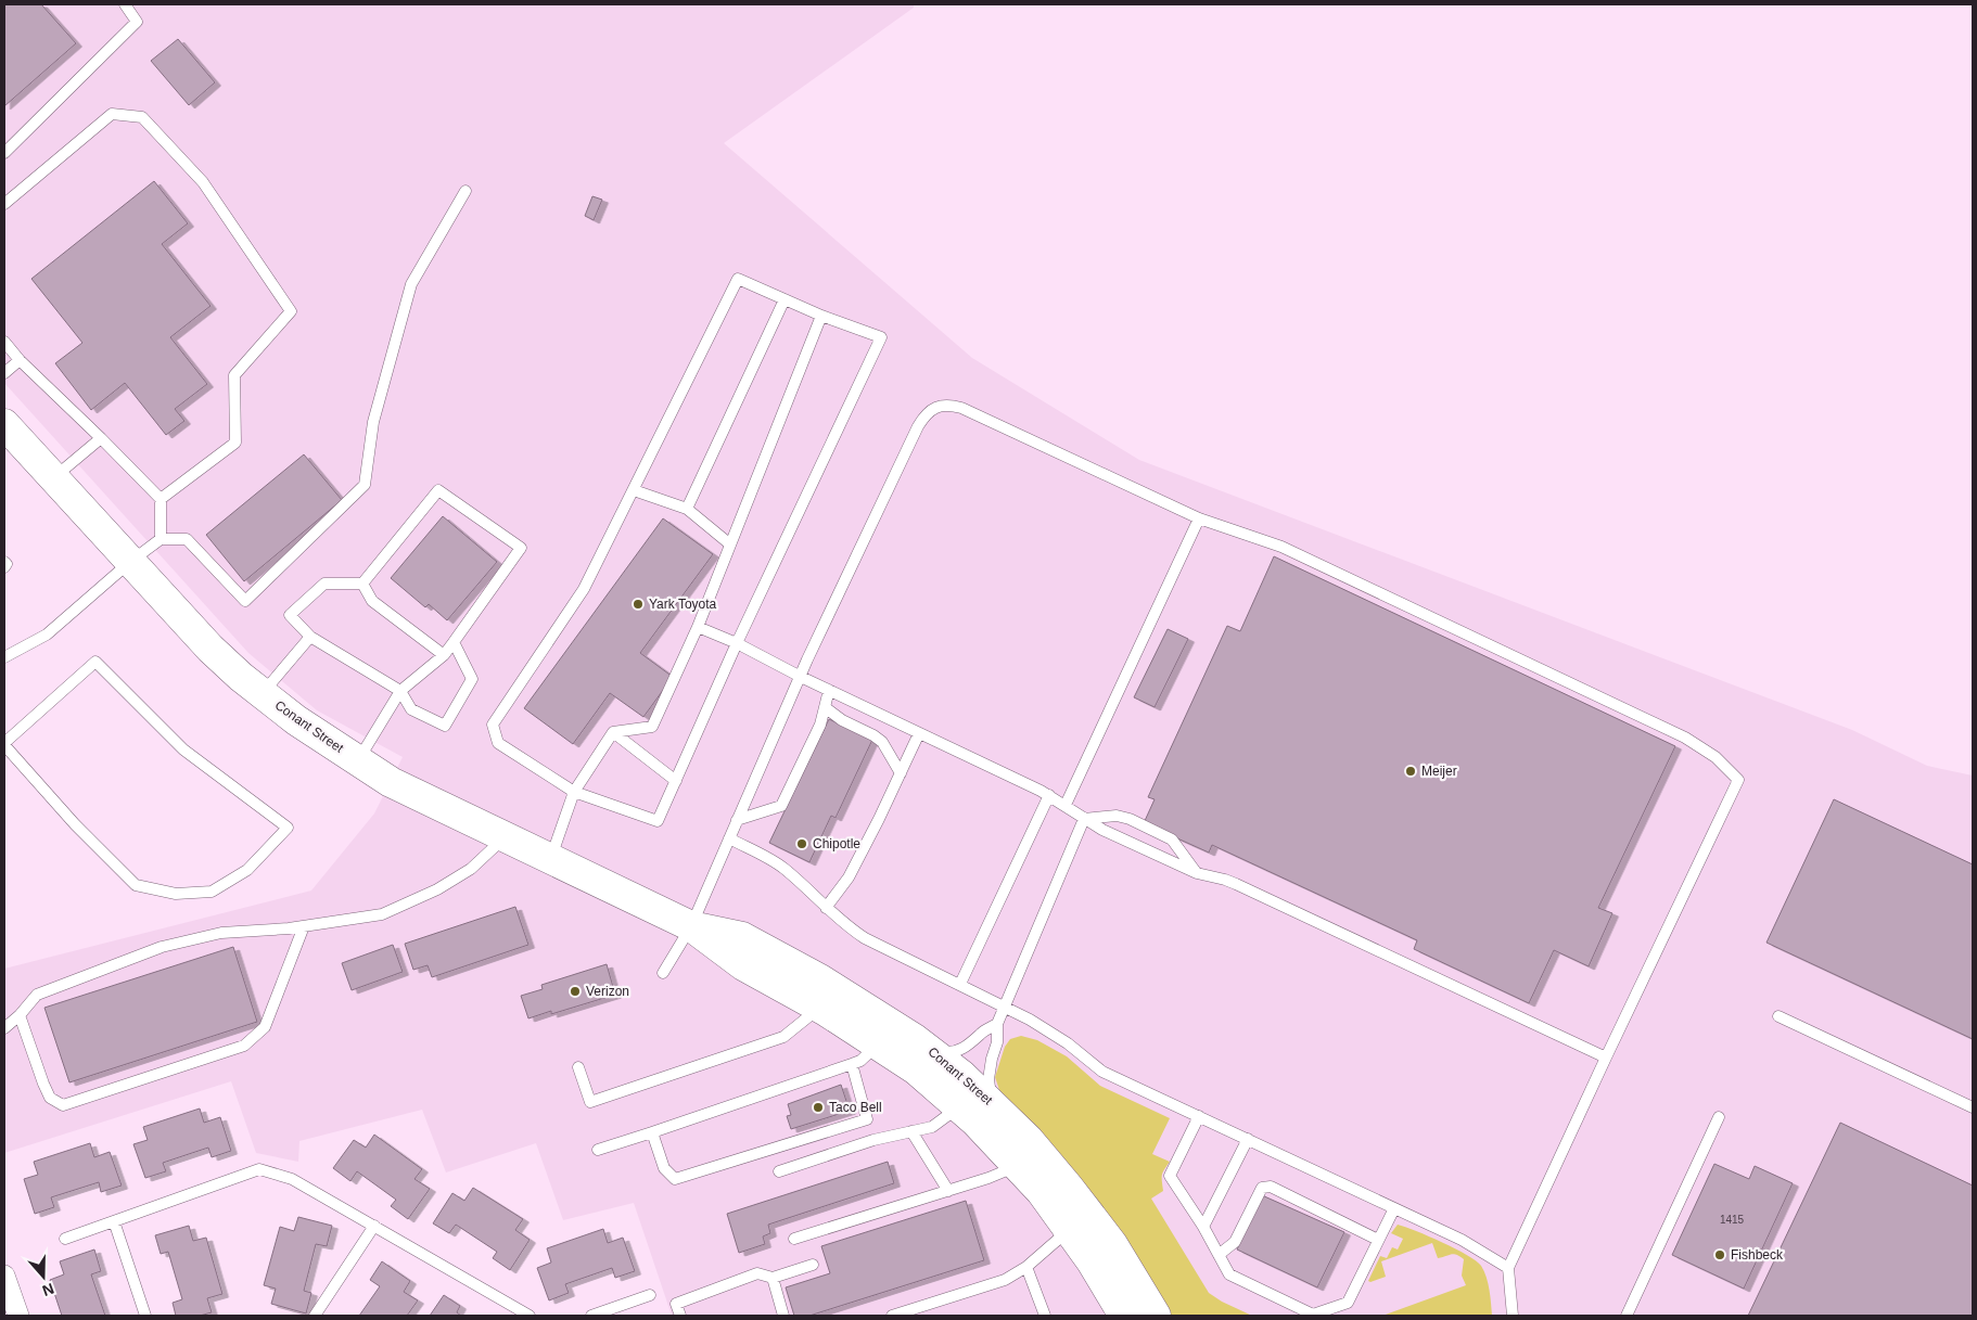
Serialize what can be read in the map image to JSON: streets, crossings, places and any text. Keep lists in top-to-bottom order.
{
  "streets": {
    "main road": ["Conant Street"]
  },
  "places": [
    "Yark Toyota",
    "Meijer",
    "Chipotle",
    "Verizon",
    "Taco Bell",
    "Fishbeck"
  ],
  "house_numbers": ["1415"],
  "north": "bottom"
}
